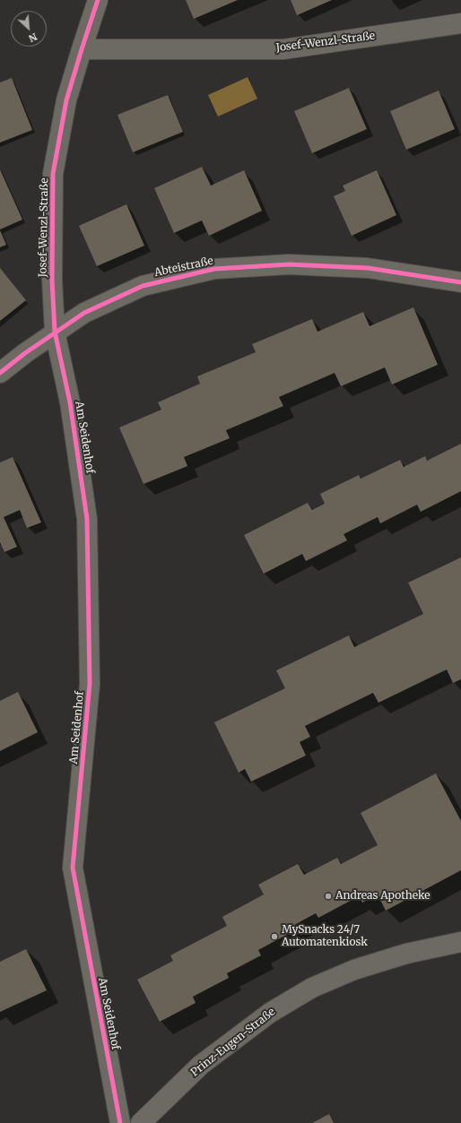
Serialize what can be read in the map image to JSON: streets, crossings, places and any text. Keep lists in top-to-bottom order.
{
  "streets": {
    "street": [
      "Josef-Wenzl-Straße",
      "Abteistraße",
      "Am Seidenhof",
      "Prinz-Eugen-Straße"
    ]
  },
  "crossings": [
    ["Josef-Wenzl-Straße", "Abteistraße"],
    ["Josef-Wenzl-Straße", "Am Seidenhof"],
    ["Abteistraße", "Am Seidenhof"]
  ],
  "places": ["Andreas Apotheke", "MySnacks 24/7 Automatenkiosk"],
  "north": "bottom right"
}
